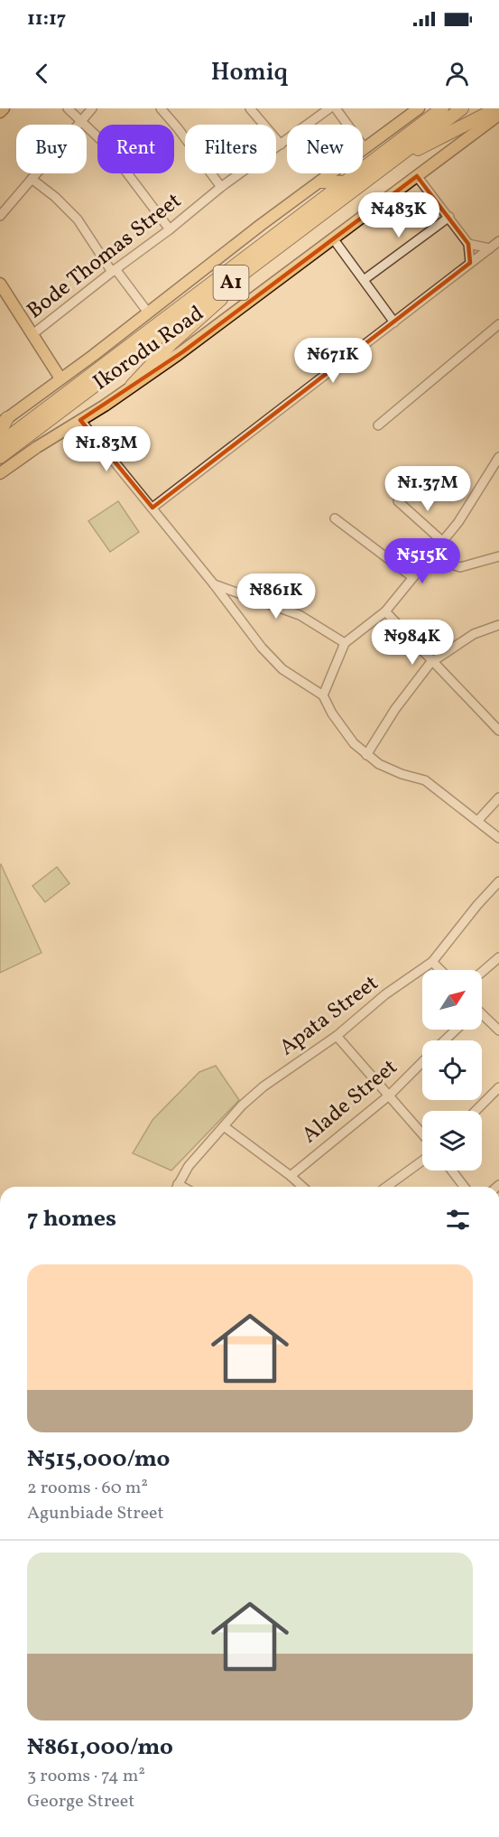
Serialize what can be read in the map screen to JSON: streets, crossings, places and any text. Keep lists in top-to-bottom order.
{
  "streets": {
    "highway": ["A1", "Ikorodu Road"],
    "street": ["Bode Thomas Street", "Apata Street", "Alade Street"]
  },
  "north": "top right",
  "page": {
    "status": "11:17",
    "header": "Homiq",
    "chip": [
      "Buy",
      "Rent",
      "Filters",
      "New"
    ],
    "price": [
      "₦483K",
      "₦671K",
      "₦1.83M",
      "₦1.37M",
      "₦515K",
      "₦861K",
      "₦984K"
    ],
    "heading": "7 homes",
    "list": [
      {
        "name": "₦515,000/mo",
        "note": "2 rooms · 60 m² · Agunbiade Street"
      },
      {
        "name": "₦861,000/mo",
        "note": "3 rooms · 74 m² · George Street"
      }
    ]
  }
}
